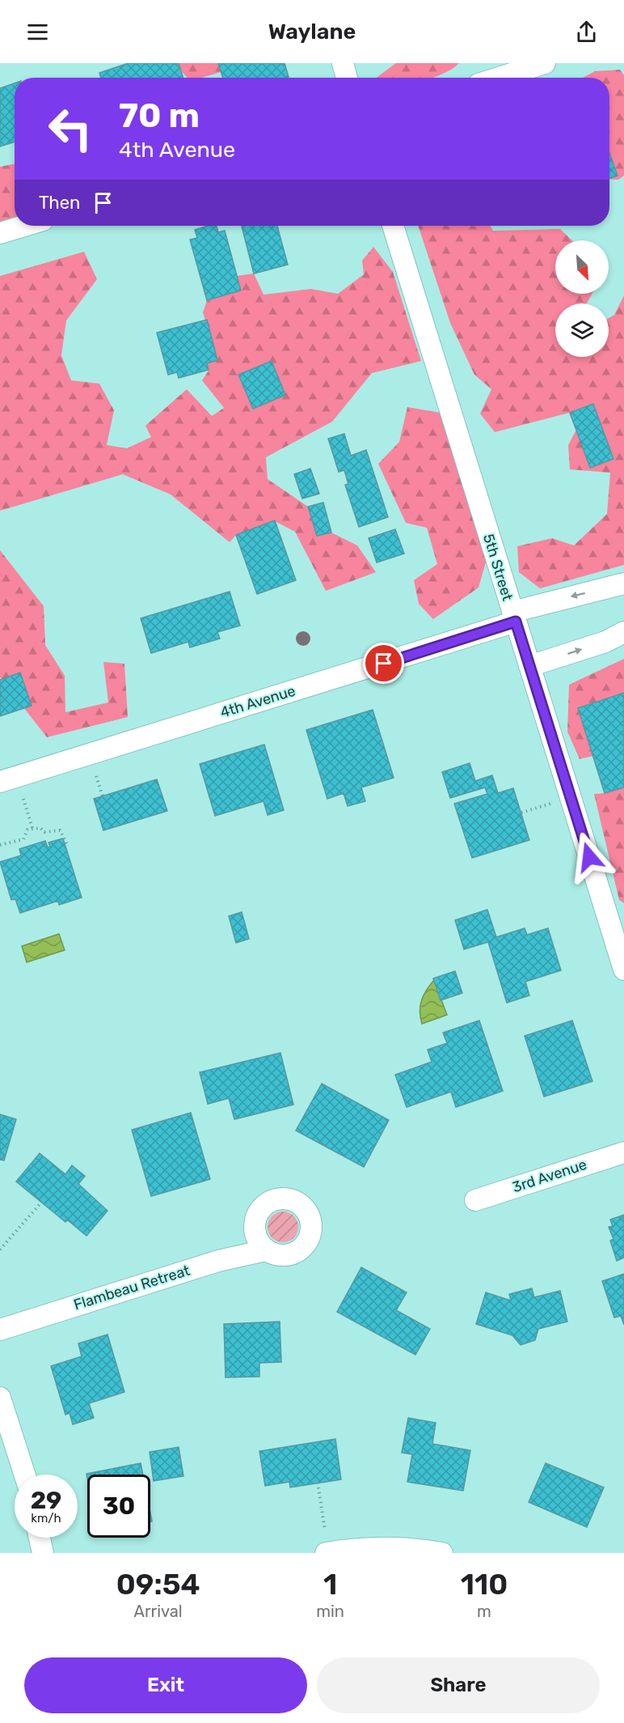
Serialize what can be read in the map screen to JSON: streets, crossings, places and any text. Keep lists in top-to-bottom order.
{
  "streets": {
    "street": [
      "5th Street",
      "4th Avenue",
      "3rd Avenue",
      "Flambeau Retreat"
    ]
  },
  "crossings": [
    ["5th Street", "4th Avenue"]
  ],
  "north": "bottom right",
  "page": {
    "header": "Waylane",
    "turn": ["70 m", "4th Avenue"],
    "then": "Then",
    "speed": "29 km/h",
    "limit": "30",
    "eta": [
      "09:54",
      "Arrival",
      "1",
      "min",
      "110",
      "m"
    ],
    "buttons": ["Exit", "Share"]
  }
}
